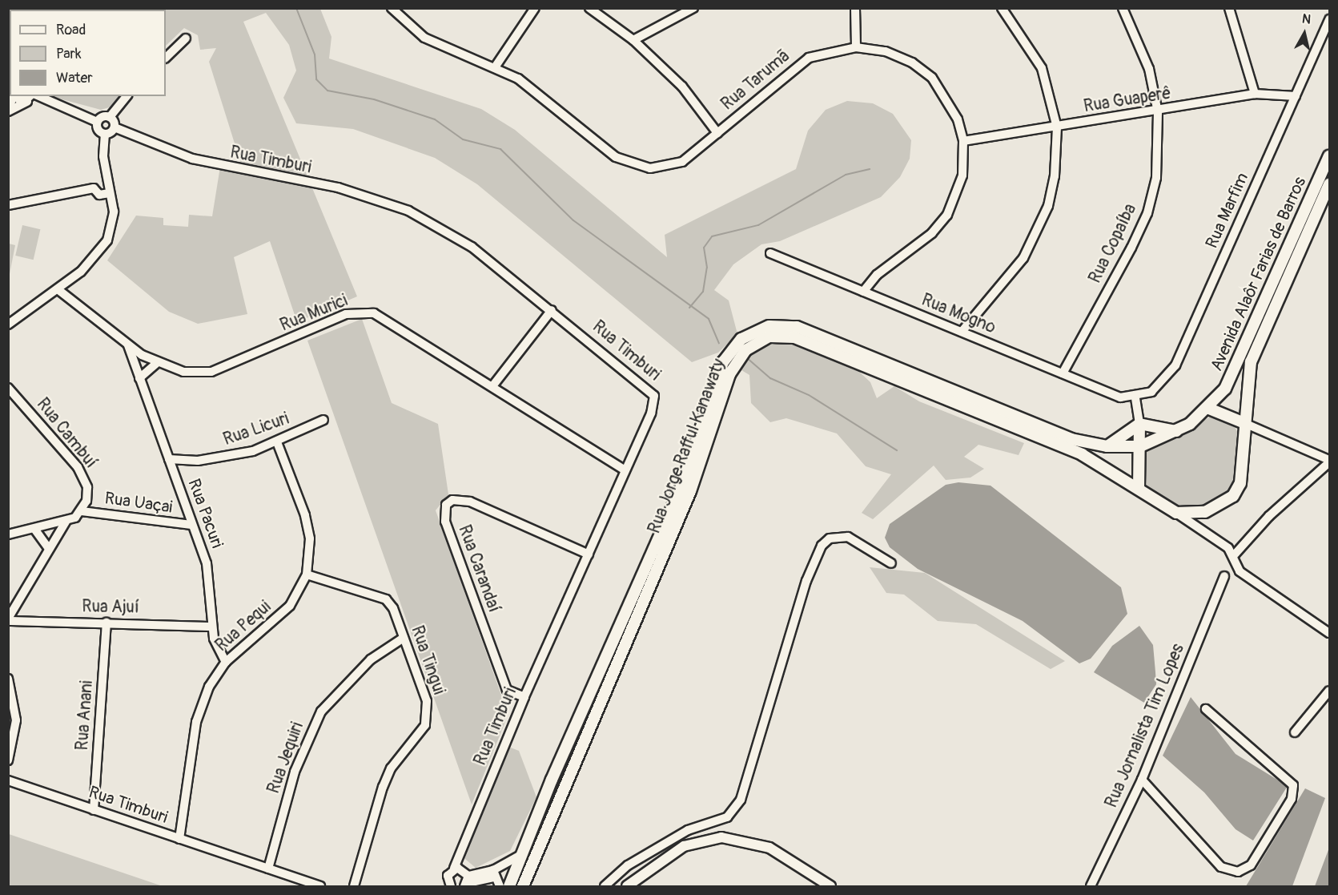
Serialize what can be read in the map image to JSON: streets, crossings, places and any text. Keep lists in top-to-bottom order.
{
  "streets": {
    "main road": ["Avenida Alaôr Farias de Barros", "Rua Jorge Rafful Kanawaty"],
    "street": [
      "Rua Tarumã",
      "Rua Guaperê",
      "Rua Timburi",
      "Rua Marfim",
      "Rua Copaíba",
      "Rua Murici",
      "Rua Mogno",
      "Rua Licuri",
      "Rua Cambuí",
      "Rua Uaçai",
      "Rua Pacuri",
      "Rua Carandaí",
      "Rua Ajuí",
      "Rua Pequi",
      "Rua Tingui",
      "Rua Anani",
      "Rua Jornalista Tim Lopes",
      "Rua Jequiri"
    ]
  },
  "crossings": [
    ["Rua Tarumã", "Rua Guaperê"],
    ["Rua Tarumã", "Rua Mogno"],
    ["Rua Guaperê", "Rua Marfim"],
    ["Rua Guaperê", "Rua Copaíba"],
    ["Rua Timburi", "Rua Murici"],
    ["Rua Timburi", "Rua Carandaí"],
    ["Rua Timburi", "Rua Pequi"],
    ["Rua Timburi", "Rua Anani"],
    ["Rua Timburi", "Rua Jequiri"],
    ["Rua Marfim", "Rua Mogno"],
    ["Rua Copaíba", "Rua Mogno"],
    ["Avenida Alaôr Farias de Barros", "Rua Jorge Rafful Kanawaty"],
    ["Rua Murici", "Rua Pacuri"],
    ["Rua Licuri", "Rua Pacuri"],
    ["Rua Licuri", "Rua Pequi"],
    ["Rua Cambuí", "Rua Uaçai"],
    ["Rua Uaçai", "Rua Pacuri"],
    ["Rua Pacuri", "Rua Ajuí"],
    ["Rua Pacuri", "Rua Pequi"],
    ["Rua Ajuí", "Rua Anani"],
    ["Rua Pequi", "Rua Tingui"],
    ["Rua Tingui", "Rua Jequiri"]
  ],
  "legend": ["Road", "Park", "Water"],
  "north": "top"
}
